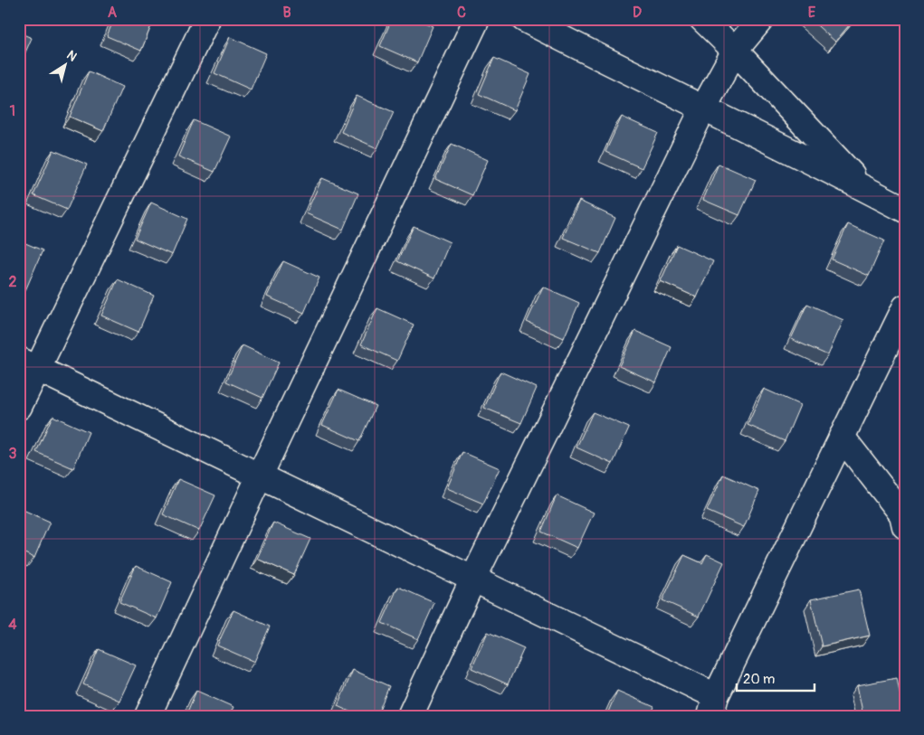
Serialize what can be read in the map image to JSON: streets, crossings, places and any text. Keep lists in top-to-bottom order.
{
  "scale_bar": "20 m",
  "north": "top right",
  "grid": {
    "columns": [
      "A",
      "B",
      "C",
      "D",
      "E"
    ],
    "rows": [
      "1",
      "2",
      "3",
      "4"
    ]
  }
}
